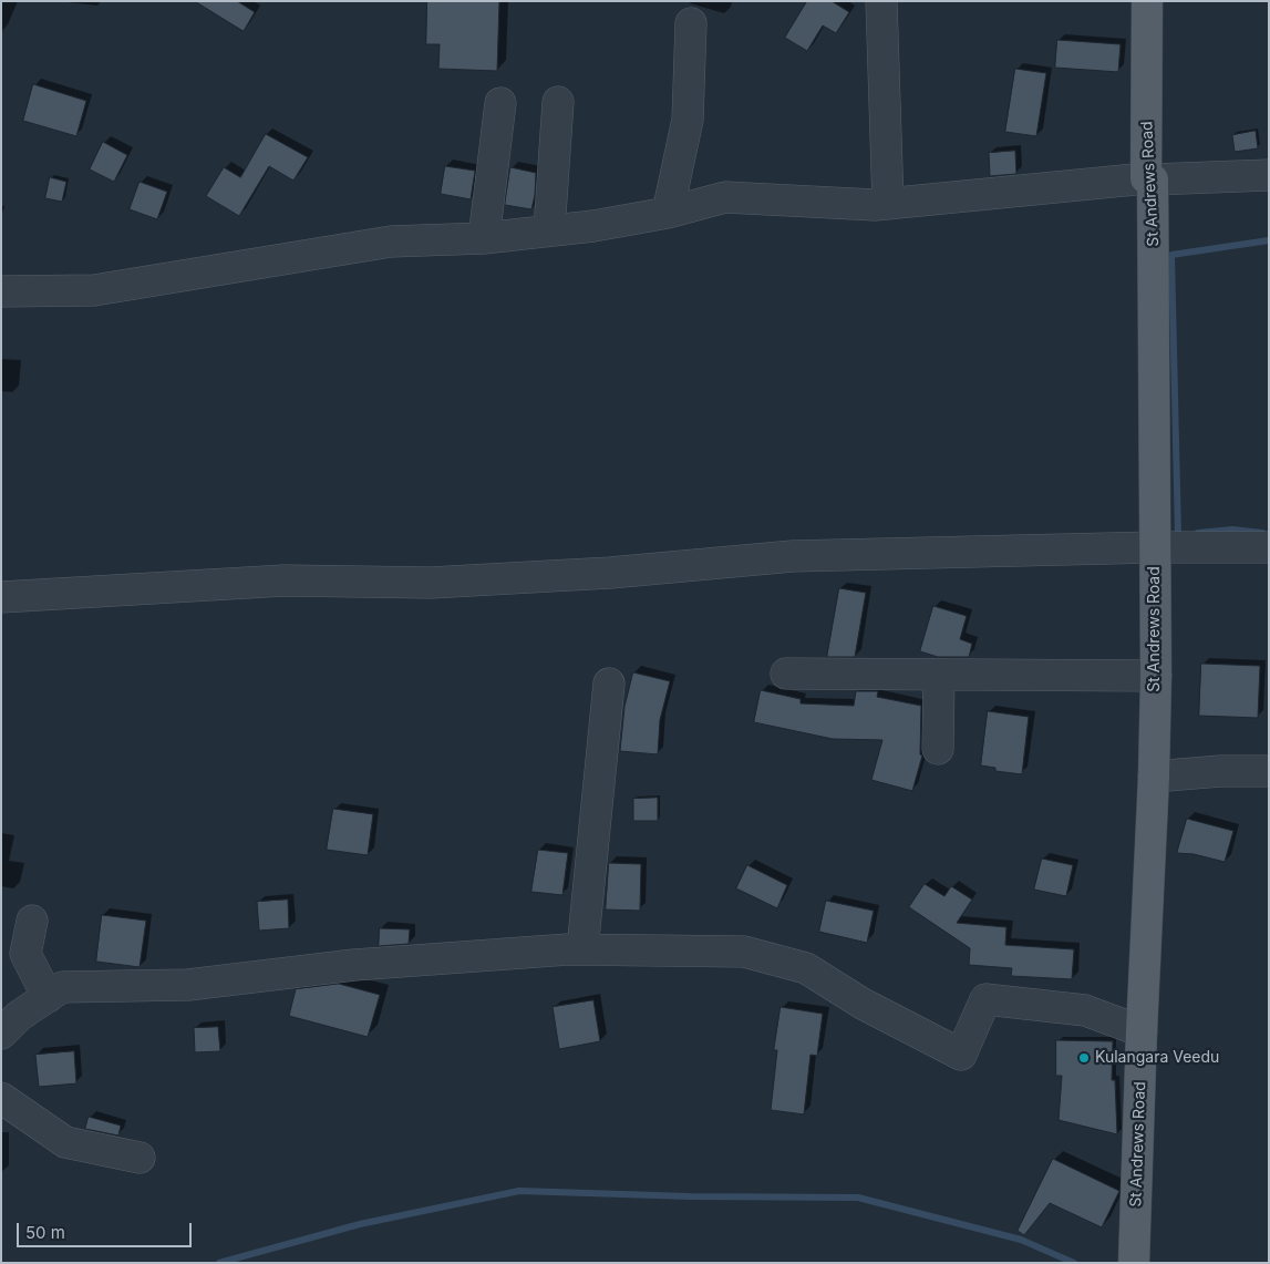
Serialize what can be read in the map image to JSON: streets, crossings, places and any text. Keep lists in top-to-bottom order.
{
  "streets": {
    "main road": ["St Andrews Road"]
  },
  "places": ["Kulangara Veedu"],
  "scale_bar": "50 m"
}
